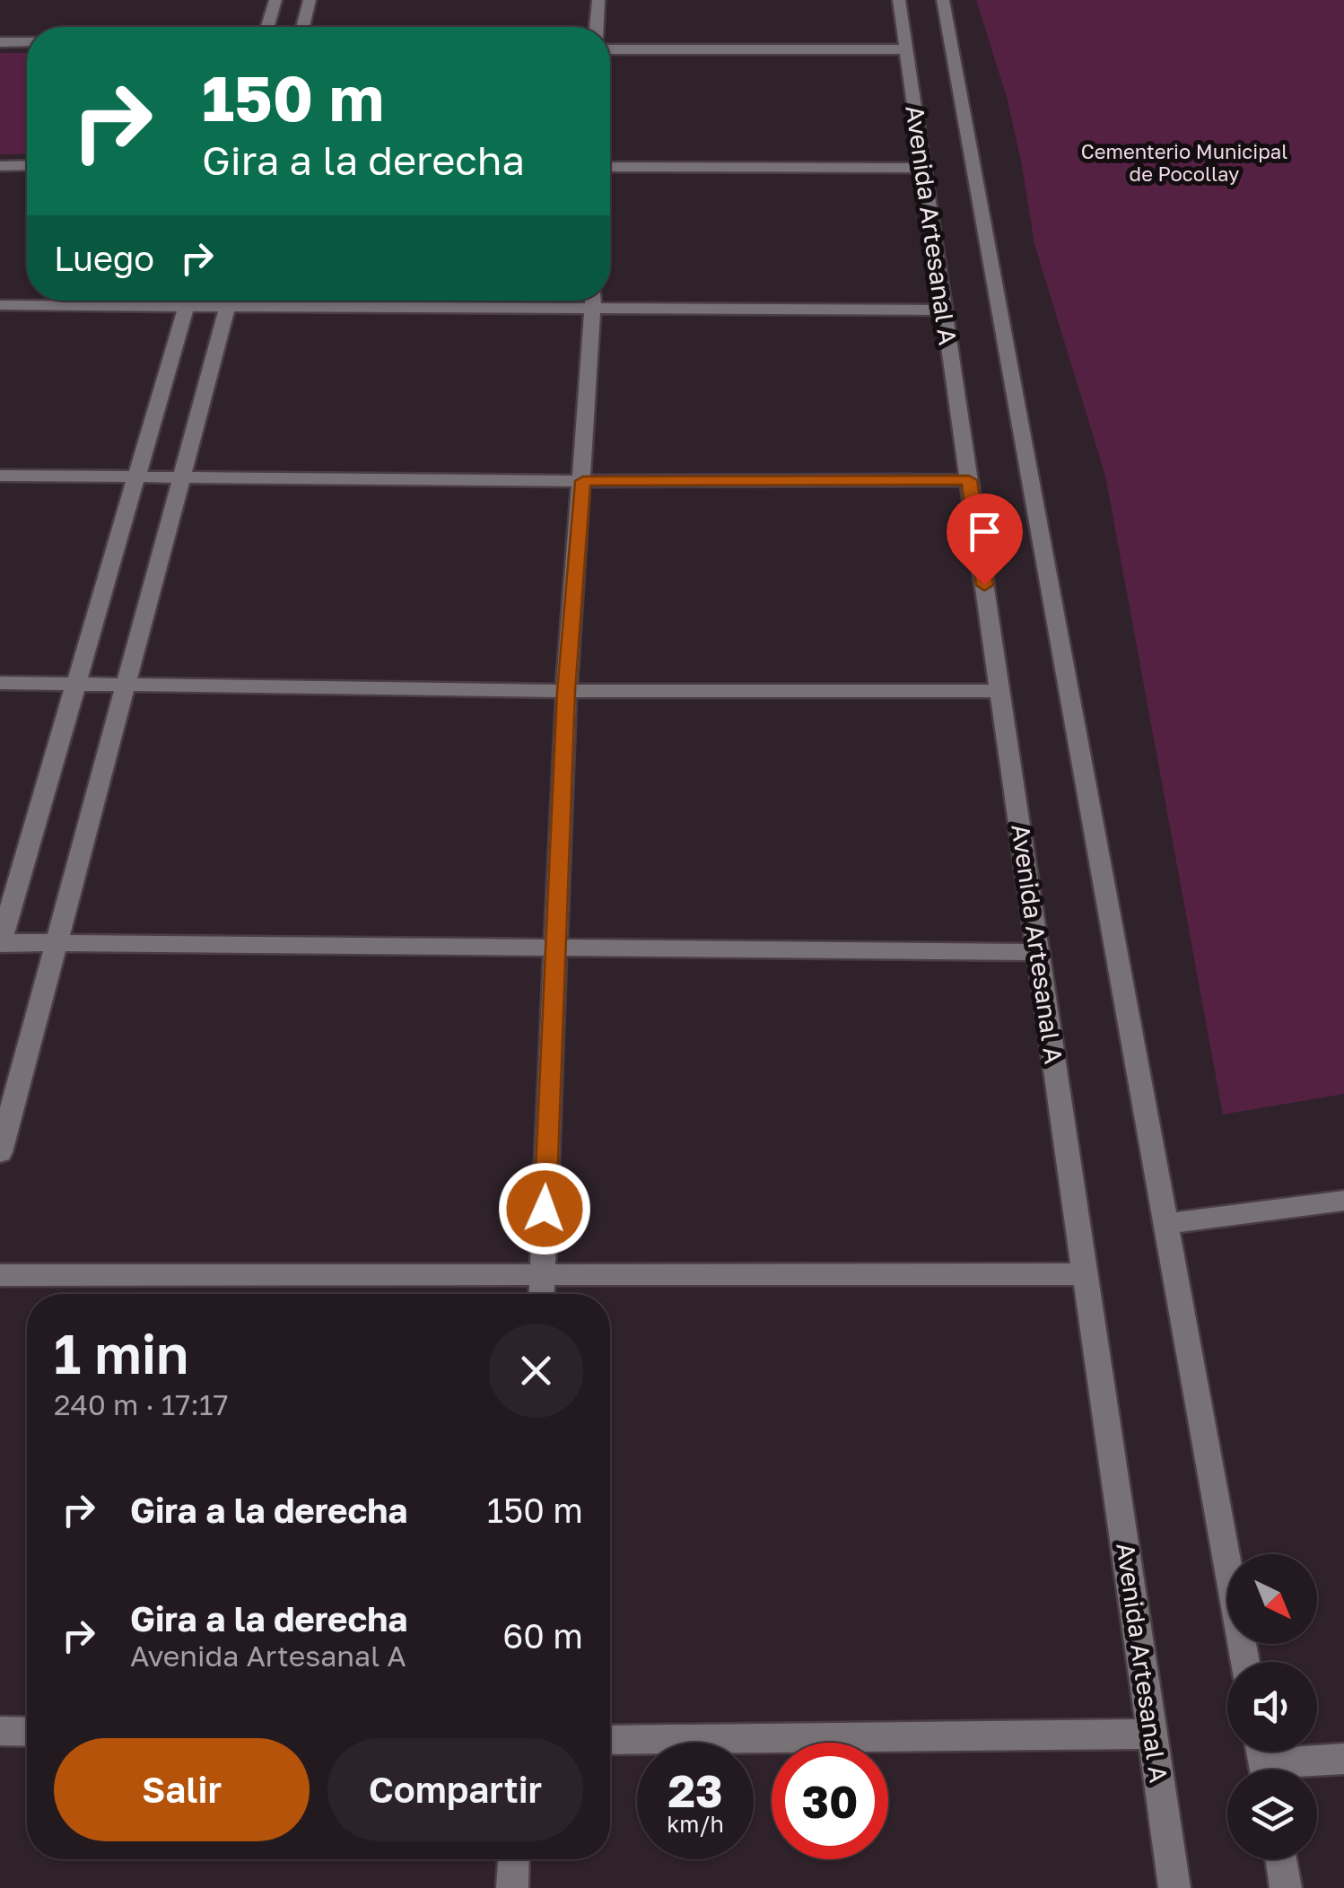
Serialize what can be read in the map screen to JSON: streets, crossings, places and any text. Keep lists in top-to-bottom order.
{
  "streets": {
    "street": ["Avenida Artesanal A"]
  },
  "parks": ["Cementerio Municipal de Pocollay"],
  "north": "bottom right",
  "page": {
    "turn": ["150 m", "Gira a la derecha"],
    "then": "Luego",
    "heading": ["1 min", "240 m · 17:17"],
    "list": [
      {
        "name": "Gira a la derecha",
        "value": "150 m"
      },
      {
        "name": "Gira a la derecha",
        "note": "Avenida Artesanal A",
        "value": "60 m"
      }
    ],
    "buttons": ["Salir", "Compartir"],
    "speed": "23 km/h",
    "limit": "30"
  }
}
